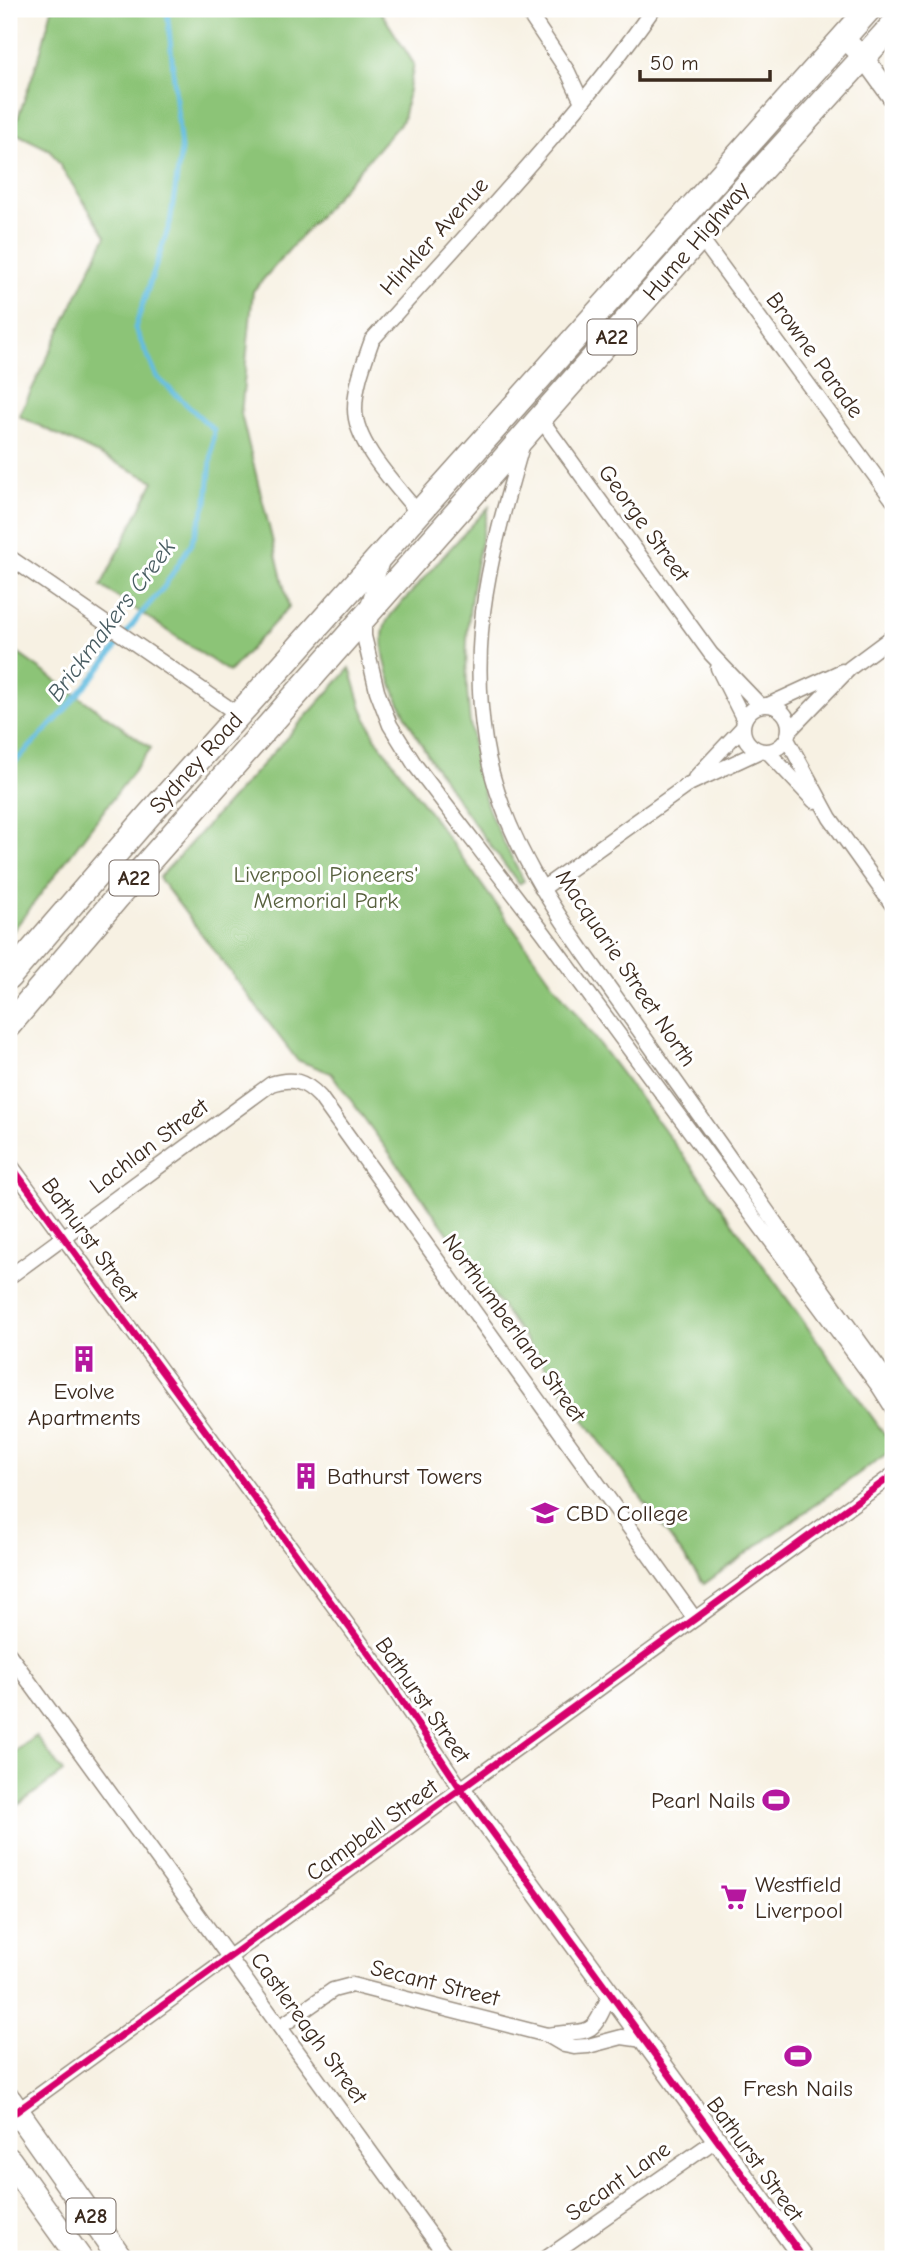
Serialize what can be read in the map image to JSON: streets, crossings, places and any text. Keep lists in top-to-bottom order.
{
  "streets": {
    "highway": [
      "Hume Highway",
      "A22",
      "Sydney Road",
      "A28"
    ],
    "street": [
      "Hinkler Avenue",
      "Browne Parade",
      "George Street",
      "Macquarie Street North",
      "Lachlan Street",
      "Bathurst Street",
      "Northumberland Street",
      "Campbell Street",
      "Secant Street",
      "Castlereagh Street",
      "Secant Lane"
    ]
  },
  "crossings": [
    ["Hinkler Avenue", "Hume Highway"],
    ["Hume Highway", "Browne Parade"],
    ["Hume Highway", "George Street"],
    ["Hume Highway", "Sydney Road"],
    ["Hume Highway", "Macquarie Street North"],
    ["Sydney Road", "Macquarie Street North"],
    ["Lachlan Street", "Bathurst Street"],
    ["Lachlan Street", "Northumberland Street"],
    ["Bathurst Street", "Campbell Street"],
    ["Bathurst Street", "Secant Street"],
    ["Bathurst Street", "Secant Lane"],
    ["Northumberland Street", "Campbell Street"],
    ["Campbell Street", "Castlereagh Street"],
    ["Campbell Street", "A28"],
    ["Secant Street", "Castlereagh Street"]
  ],
  "water": ["Brickmakers Creek"],
  "parks": ["Liverpool Pioneers' Memorial Park"],
  "places": {
    "building": ["Evolve Apartments", "Bathurst Towers"],
    "school or university": ["CBD College"],
    "sports": ["Pearl Nails", "Fresh Nails"],
    "supermarket": ["Westfield Liverpool"]
  },
  "scale_bar": "50 m"
}
